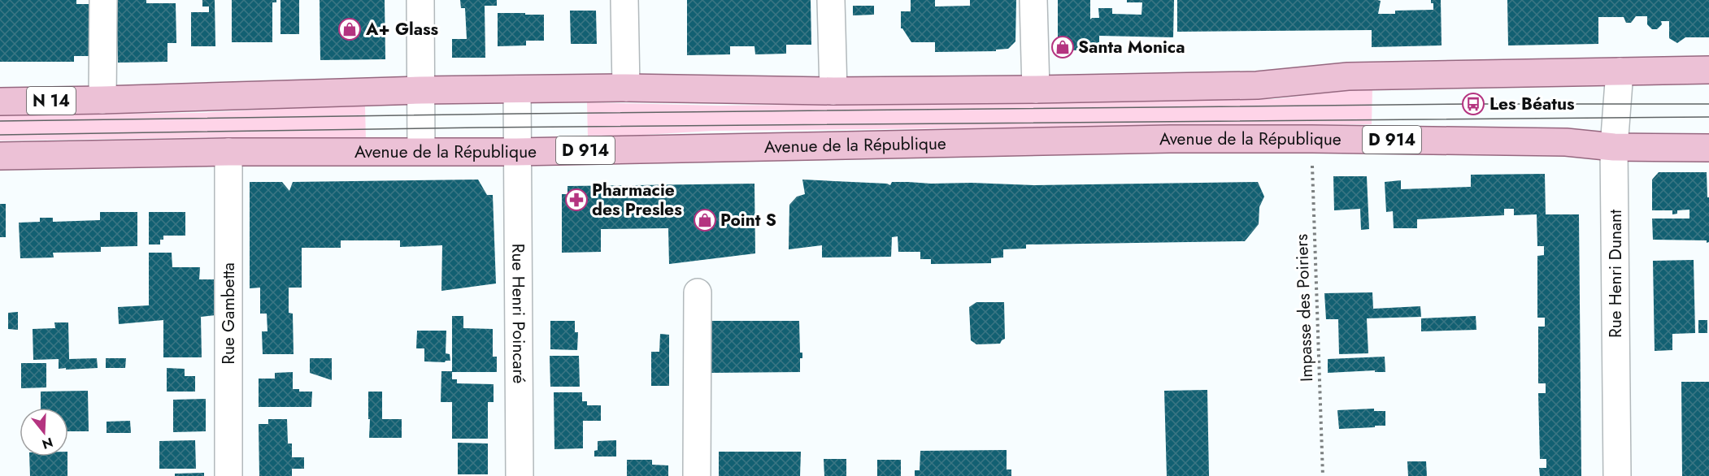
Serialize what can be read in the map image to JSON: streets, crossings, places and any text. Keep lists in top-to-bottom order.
{
  "streets": {
    "main road": ["N 14", "Avenue de la République", "D 914"],
    "street": ["Rue Henri Dunant", "Rue Gambetta", "Rue Henri Poincaré"],
    "path": ["Impasse des Poiriers"]
  },
  "crossings": [
    ["Avenue de la République", "Rue Henri Dunant"],
    ["Avenue de la République", "Impasse des Poiriers"],
    ["Avenue de la République", "Rue Gambetta"],
    ["Avenue de la République", "Rue Henri Poincaré"]
  ],
  "places": {
    "shop": ["A+ Glass", "Santa Monica", "Point S"],
    "bus stop": ["Les Béatus"],
    "pharmacy": ["Pharmacie des Presles"]
  },
  "north": "bottom"
}
